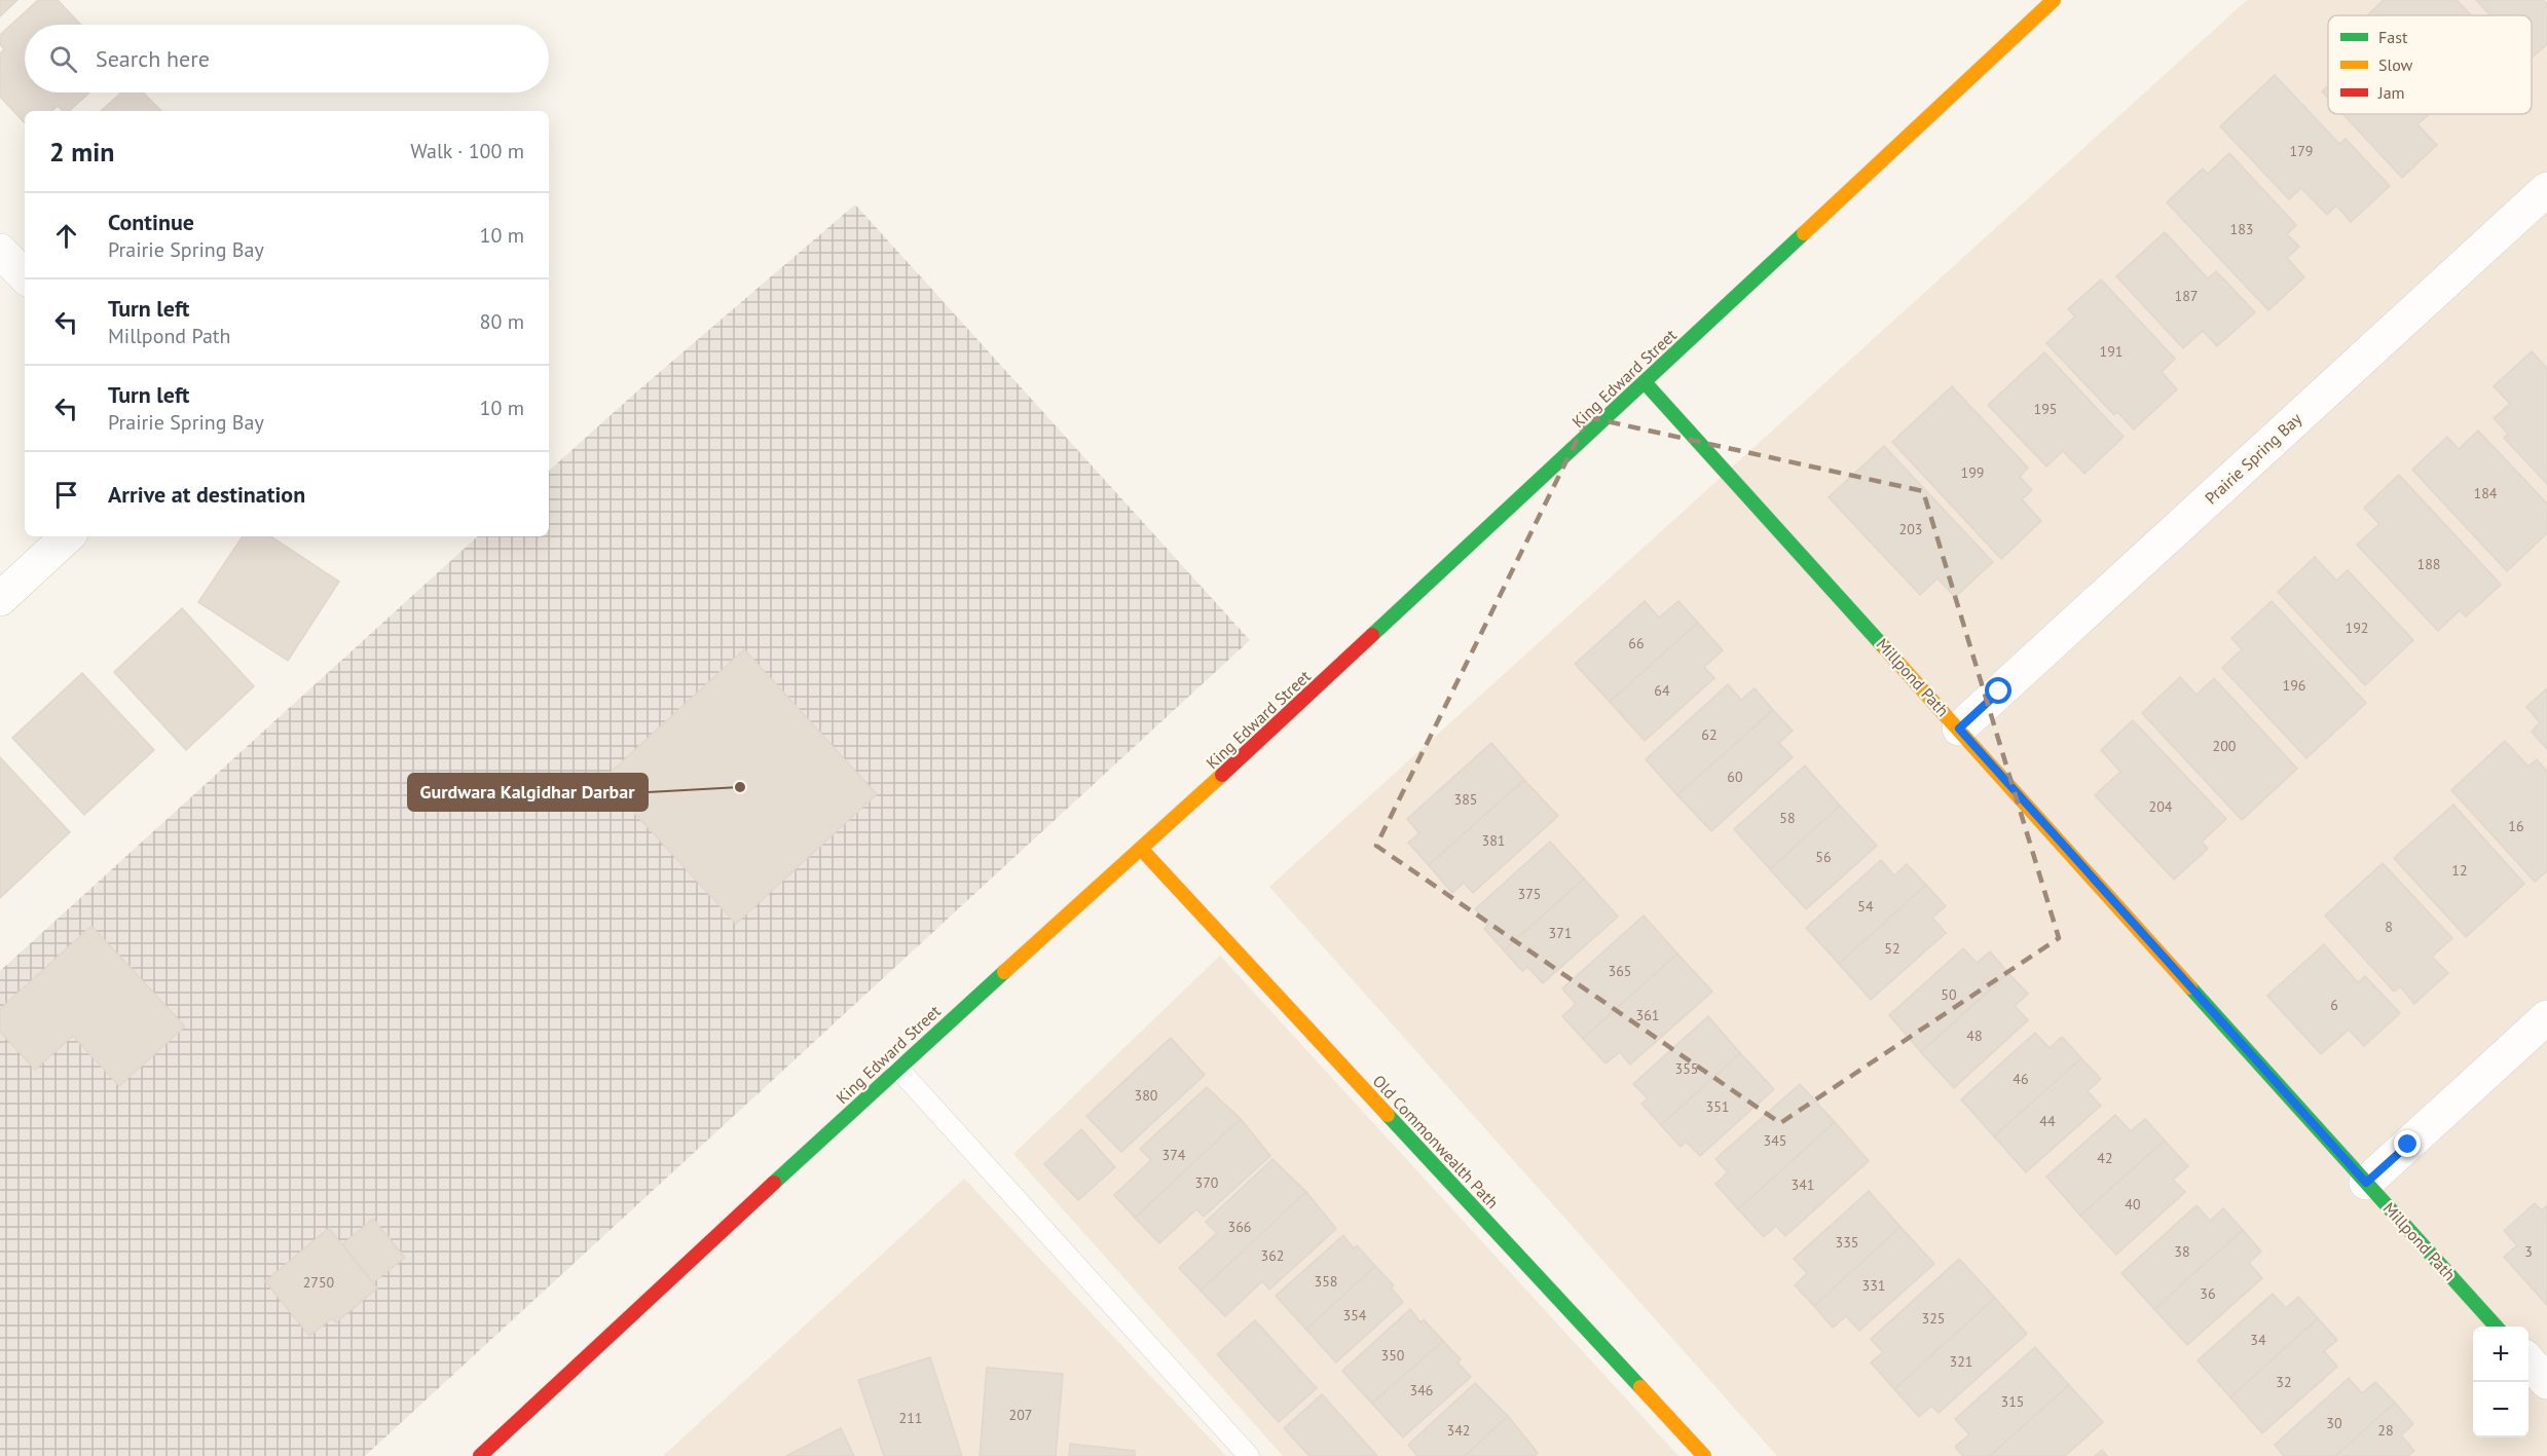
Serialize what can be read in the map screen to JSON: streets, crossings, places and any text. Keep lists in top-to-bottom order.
{
  "streets": {
    "street": [
      "King Edward Street",
      "Prairie Spring Bay",
      "Millpond Path",
      "Old Commonwealth Path"
    ]
  },
  "crossings": [
    ["King Edward Street", "Millpond Path"],
    ["King Edward Street", "Old Commonwealth Path"],
    ["Prairie Spring Bay", "Millpond Path"]
  ],
  "places": ["Gurdwara Kalgidhar Darbar"],
  "house_numbers": [
    "179",
    "183",
    "187",
    "191",
    "195",
    "199",
    "184",
    "203",
    "188",
    "192",
    "66",
    "196",
    "64",
    "62",
    "200",
    "60",
    "385",
    "204",
    "58",
    "16",
    "381",
    "56",
    "12",
    "375",
    "54",
    "8",
    "371",
    "52",
    "365",
    "50",
    "6",
    "361",
    "48",
    "355",
    "46",
    "380",
    "351",
    "44",
    "345",
    "374",
    "42",
    "370",
    "341",
    "40",
    "366",
    "335",
    "38",
    "3",
    "362",
    "358",
    "2750",
    "331",
    "36",
    "354",
    "325",
    "34",
    "350",
    "321",
    "32",
    "346",
    "315",
    "207",
    "211",
    "30",
    "342",
    "28"
  ],
  "legend": ["Fast", "Slow", "Jam"],
  "page": {
    "search": "Search here",
    "heading": ["2 min", "Walk · 100 m"],
    "list": [
      ["Continue", "Prairie Spring Bay", "10 m"],
      ["Turn left", "Millpond Path", "80 m"],
      ["Turn left", "Prairie Spring Bay", "10 m"],
      "Arrive at destination"
    ],
    "map_buttons": ["+", "−"]
  }
}
